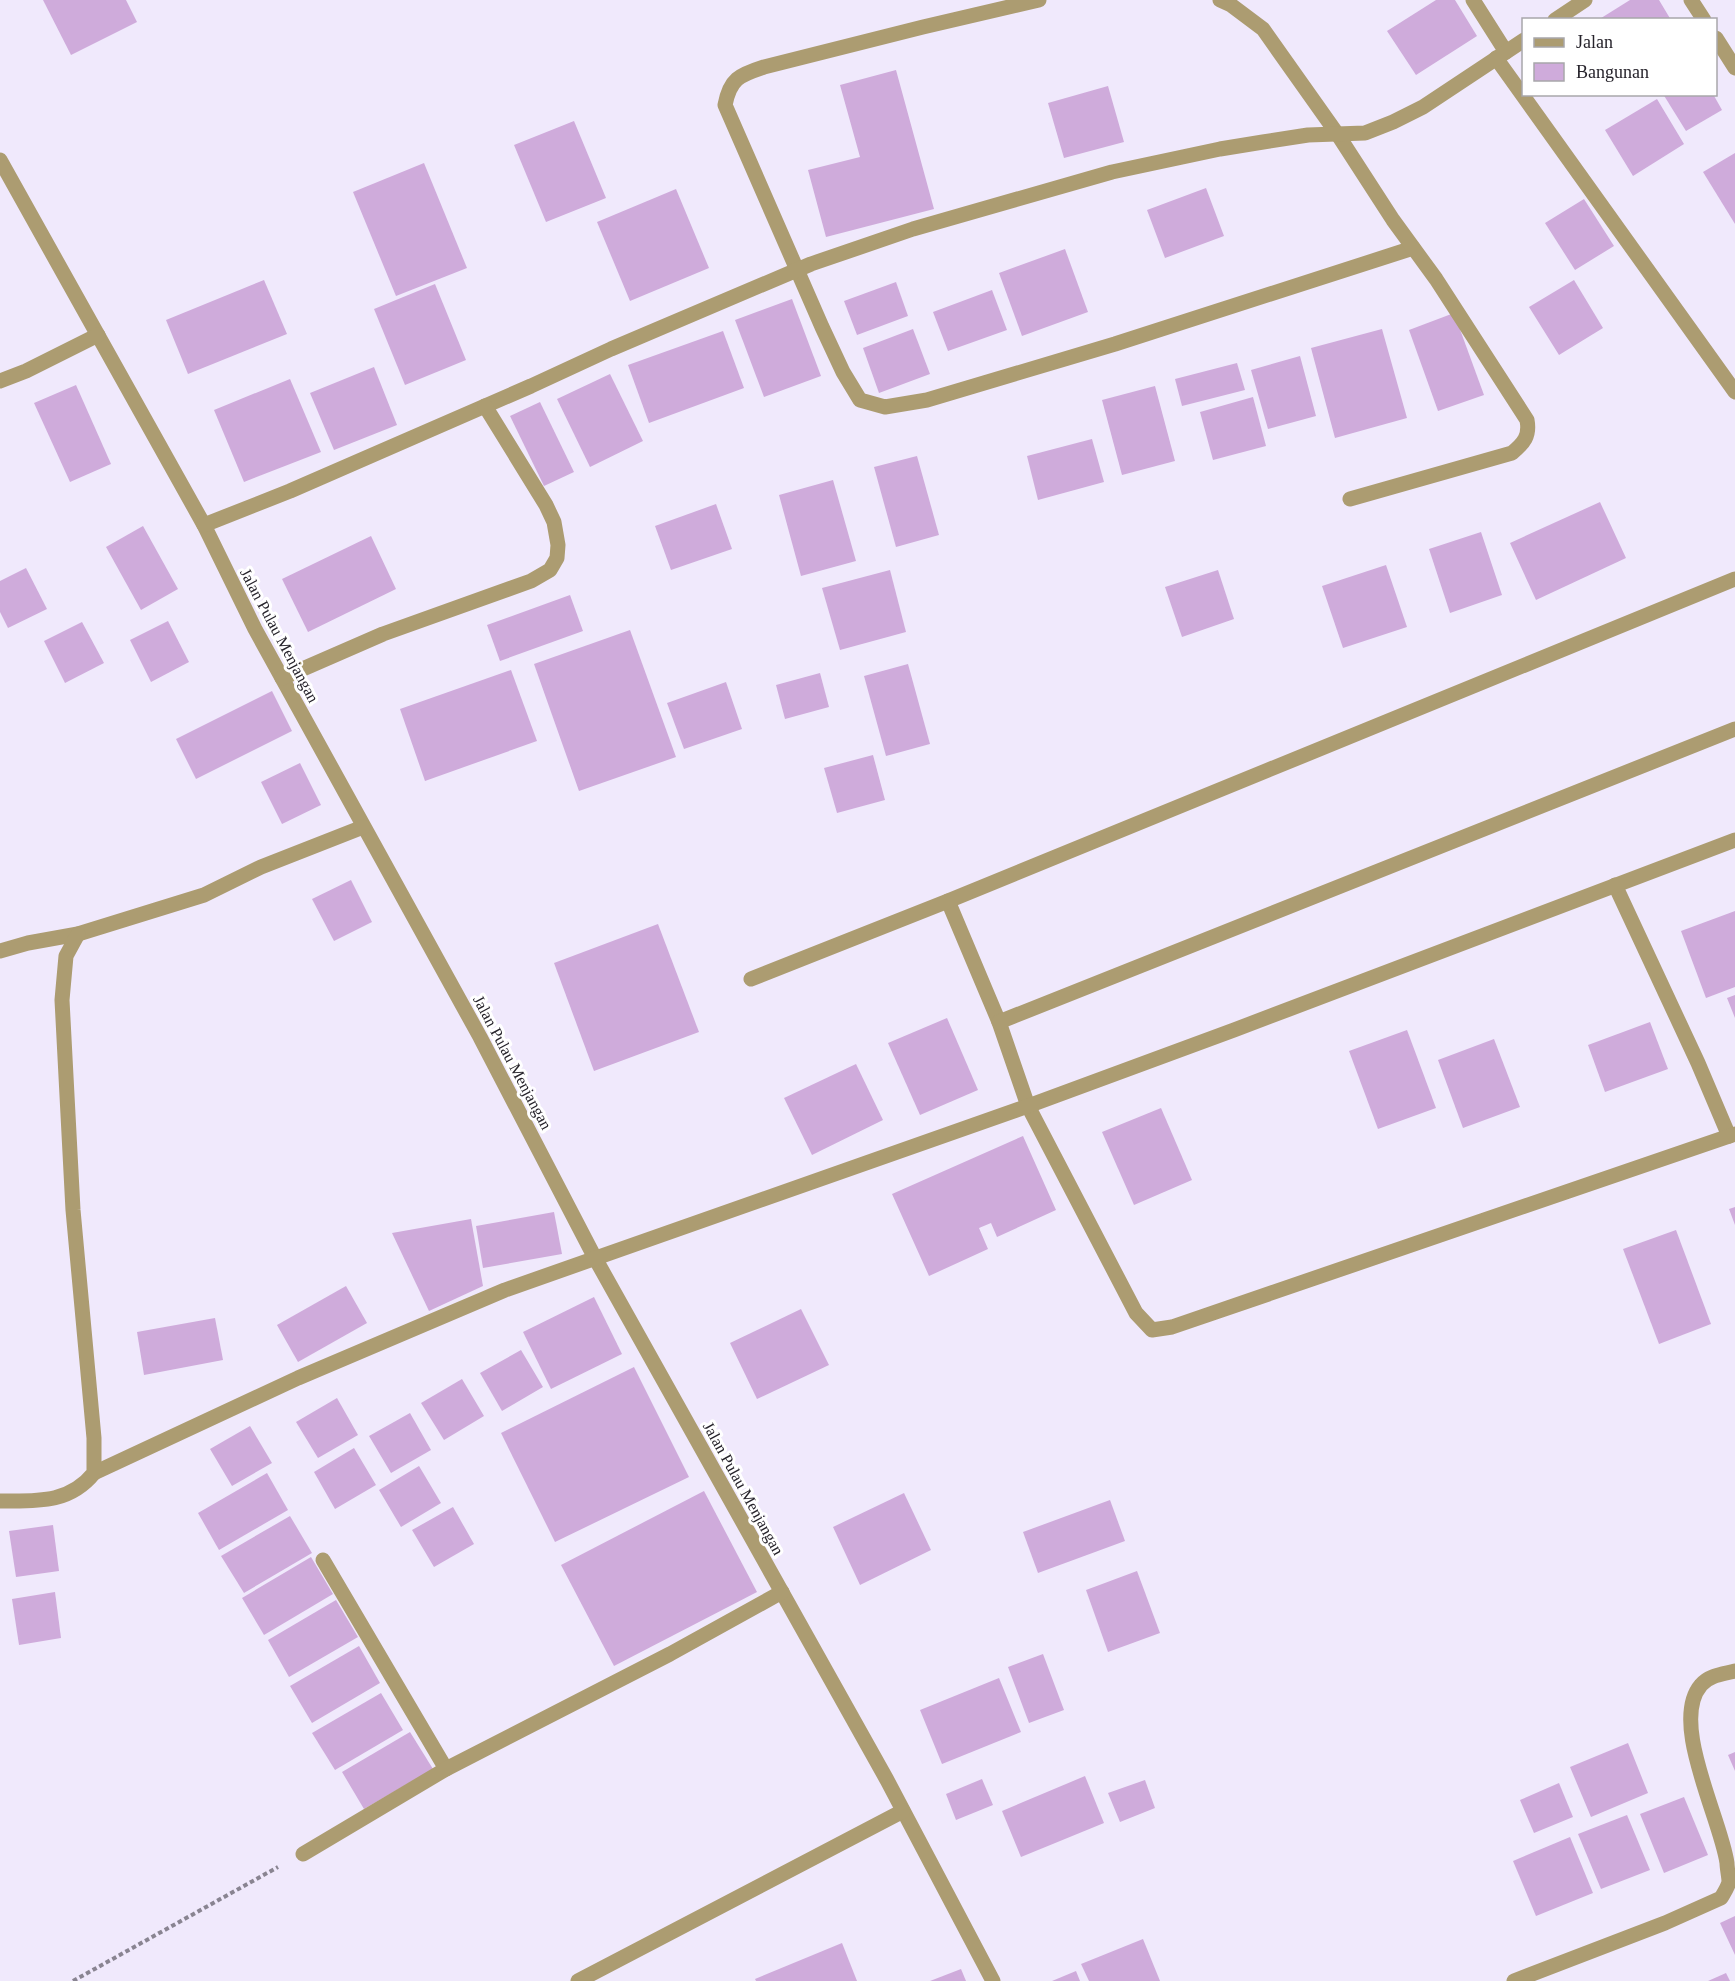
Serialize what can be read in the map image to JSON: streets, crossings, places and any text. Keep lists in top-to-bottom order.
{
  "streets": {
    "street": ["Jalan Pulau Menjangan"]
  },
  "legend": ["Jalan", "Bangunan"]
}
